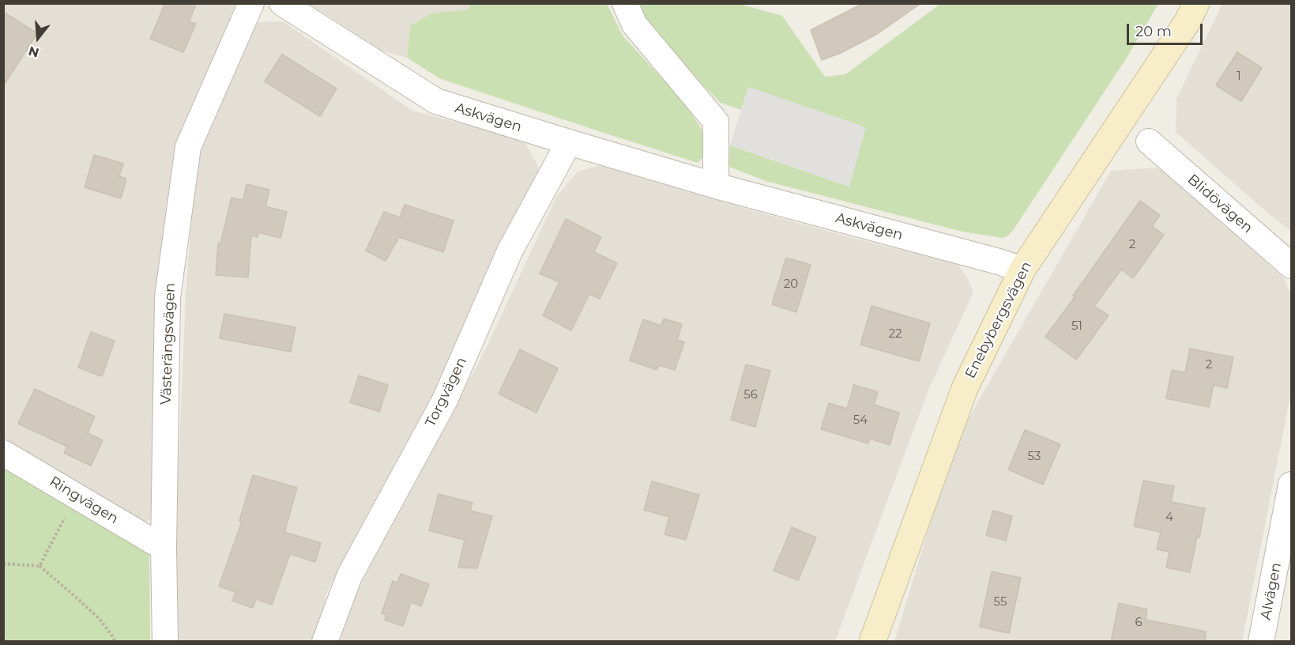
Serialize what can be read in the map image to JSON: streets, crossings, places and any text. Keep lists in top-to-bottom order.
{
  "streets": {
    "main road": ["Enebybergsvägen"],
    "street": [
      "Askvägen",
      "Blidövägen",
      "Västerängsvägen",
      "Torgvägen",
      "Ringvägen",
      "Alvägen"
    ]
  },
  "crossings": [
    ["Askvägen", "Enebybergsvägen"],
    ["Askvägen", "Torgvägen"],
    ["Västerängsvägen", "Ringvägen"]
  ],
  "house_numbers": [
    "1",
    "2",
    "20",
    "51",
    "22",
    "2",
    "56",
    "54",
    "53",
    "4",
    "55",
    "6"
  ],
  "scale_bar": "20 m",
  "north": "bottom"
}
